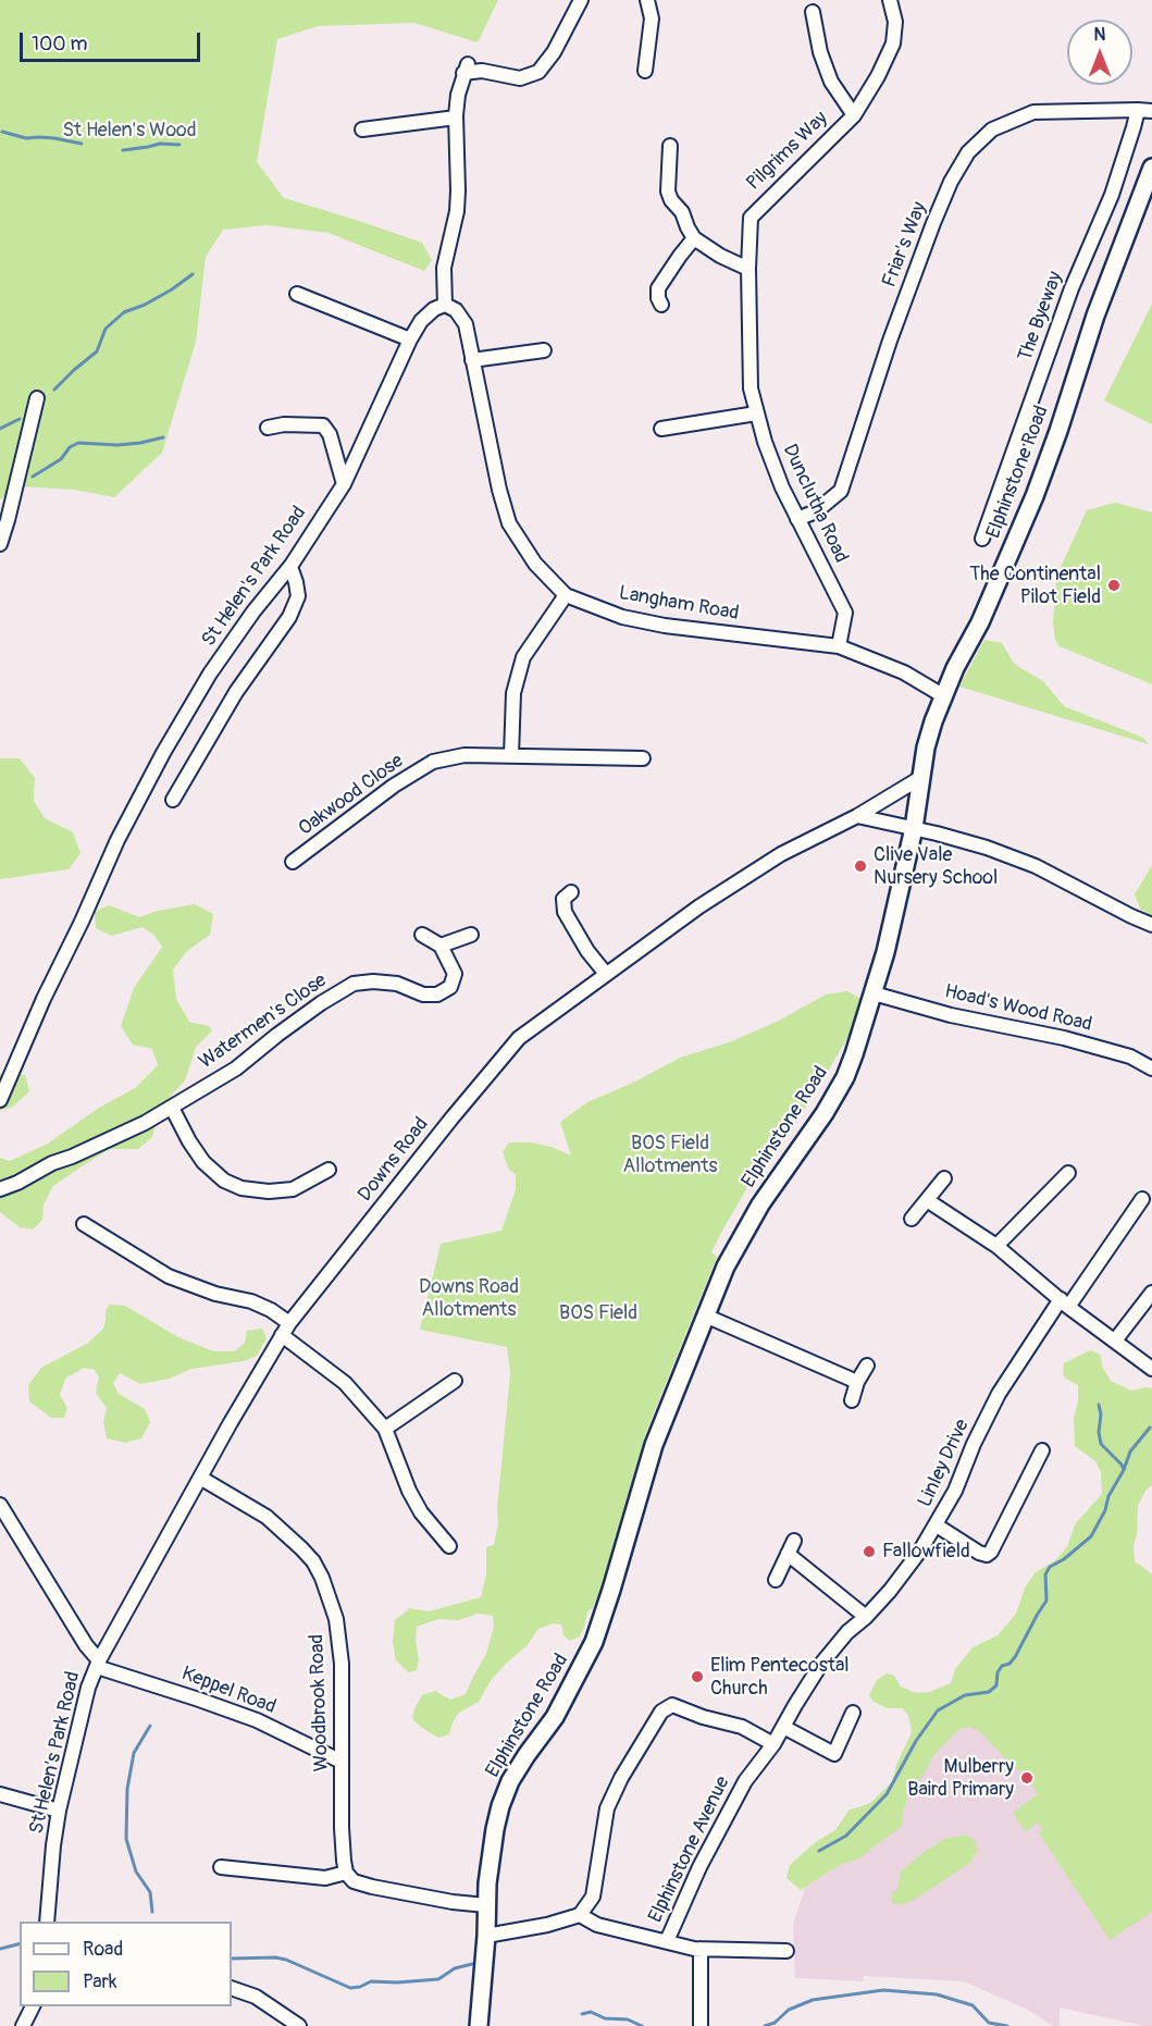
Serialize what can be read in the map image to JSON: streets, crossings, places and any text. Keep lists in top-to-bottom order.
{
  "streets": {
    "street": [
      "Pilgrims Way",
      "Friar's Way",
      "The Byeway",
      "Elphinstone Road",
      "Dunclutha Road",
      "St Helen's Park Road",
      "Langham Road",
      "Oakwood Close",
      "Hoad's Wood Road",
      "Watermen's Close",
      "Downs Road",
      "Linley Drive",
      "Keppel Road",
      "Woodbrook Road",
      "Elphinstone Avenue"
    ]
  },
  "crossings": [
    ["Pilgrims Way", "Dunclutha Road"],
    ["Friar's Way", "The Byeway"],
    ["Friar's Way", "Dunclutha Road"],
    ["Elphinstone Road", "Langham Road"],
    ["Elphinstone Road", "Hoad's Wood Road"],
    ["Elphinstone Road", "Downs Road"],
    ["Dunclutha Road", "Langham Road"],
    ["St Helen's Park Road", "Langham Road"],
    ["St Helen's Park Road", "Downs Road"],
    ["St Helen's Park Road", "Keppel Road"],
    ["Downs Road", "Keppel Road"],
    ["Downs Road", "Woodbrook Road"],
    ["Linley Drive", "Elphinstone Avenue"],
    ["Keppel Road", "Woodbrook Road"]
  ],
  "parks": [
    "St Helen's Wood",
    "BOS Field Allotments",
    "Downs Road Allotments",
    "BOS Field"
  ],
  "places": [
    "The Continental Pilot Field",
    "Clive Vale Nursery School",
    "Fallowfield",
    "Elim Pentecostal Church",
    "Mulberry Baird Primary"
  ],
  "legend": ["Road", "Park"],
  "scale_bar": "100 m",
  "north": "top"
}
